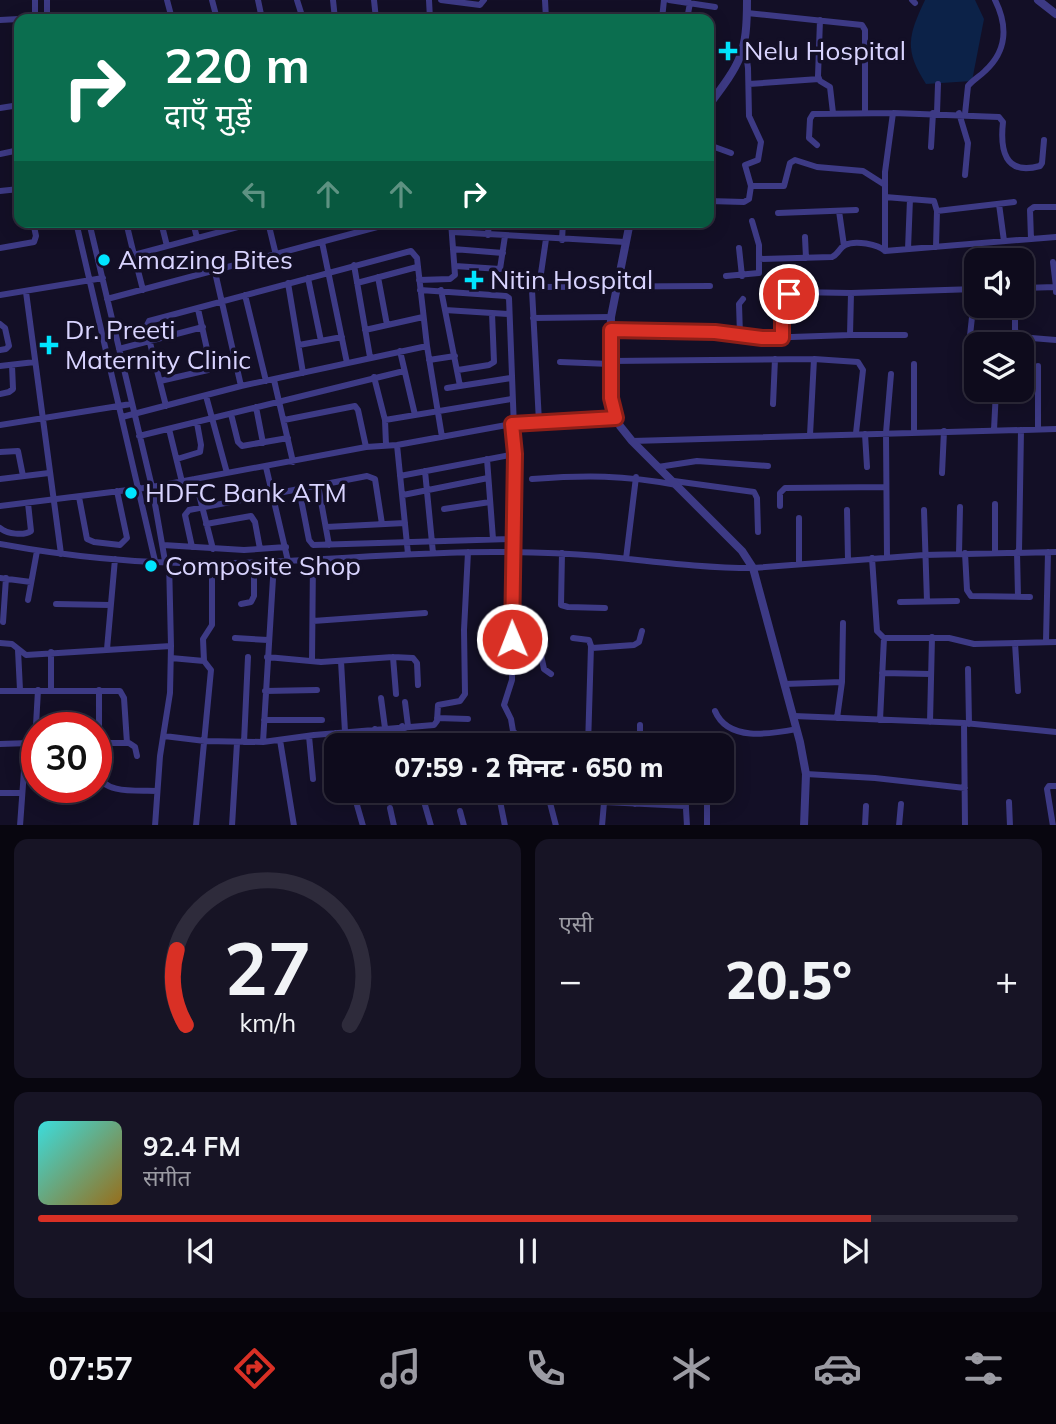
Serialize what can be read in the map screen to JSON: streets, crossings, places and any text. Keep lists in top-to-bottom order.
{
  "places": {
    "health": ["Nelu Hospital", "Nitin Hospital", "Dr. Preeti Maternity Clinic"],
    "other": ["Amazing Bites", "HDFC Bank ATM", "Composite Shop"]
  },
  "page": {
    "turn": ["220 m", "दाएँ मुड़ें"],
    "limit": "30",
    "trip": "07:59 · 2 मिनट · 650 m",
    "tile": "एसी",
    "heat": ["−", "20.5°", "+"],
    "song": ["92.4 FM", "संगीत"],
    "tabs": "07:57",
    "gauge": ["27", "km/h"]
  }
}
